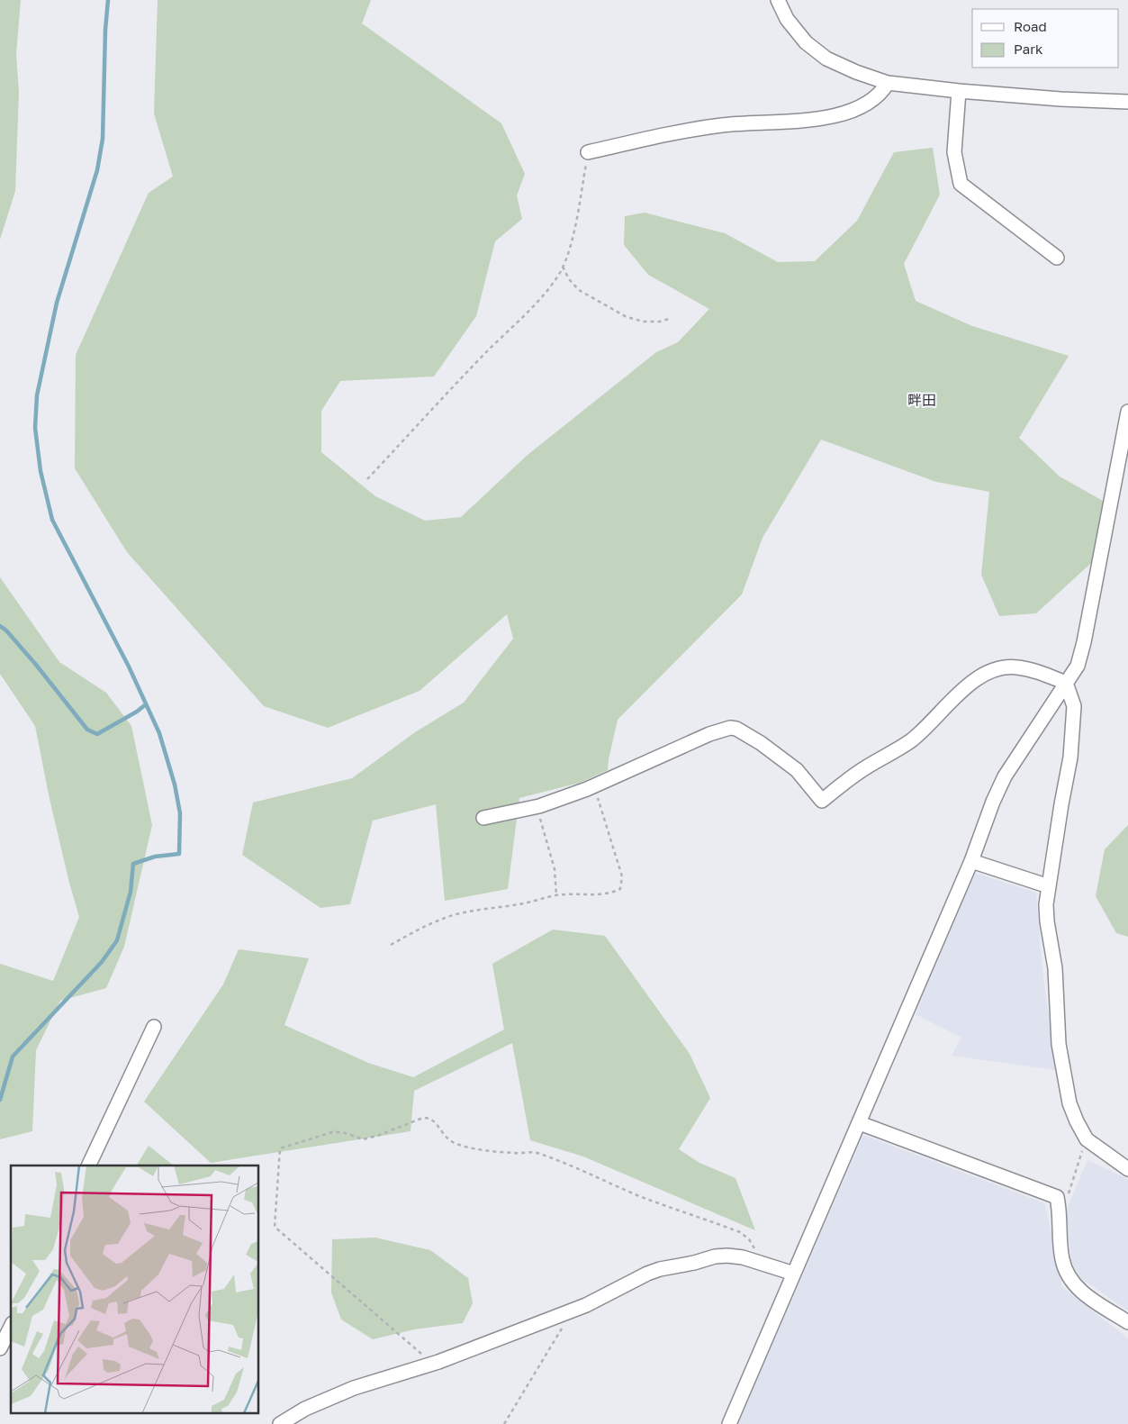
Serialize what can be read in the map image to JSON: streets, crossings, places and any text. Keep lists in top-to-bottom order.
{
  "districts": ["畔田"],
  "legend": ["Road", "Park"]
}
